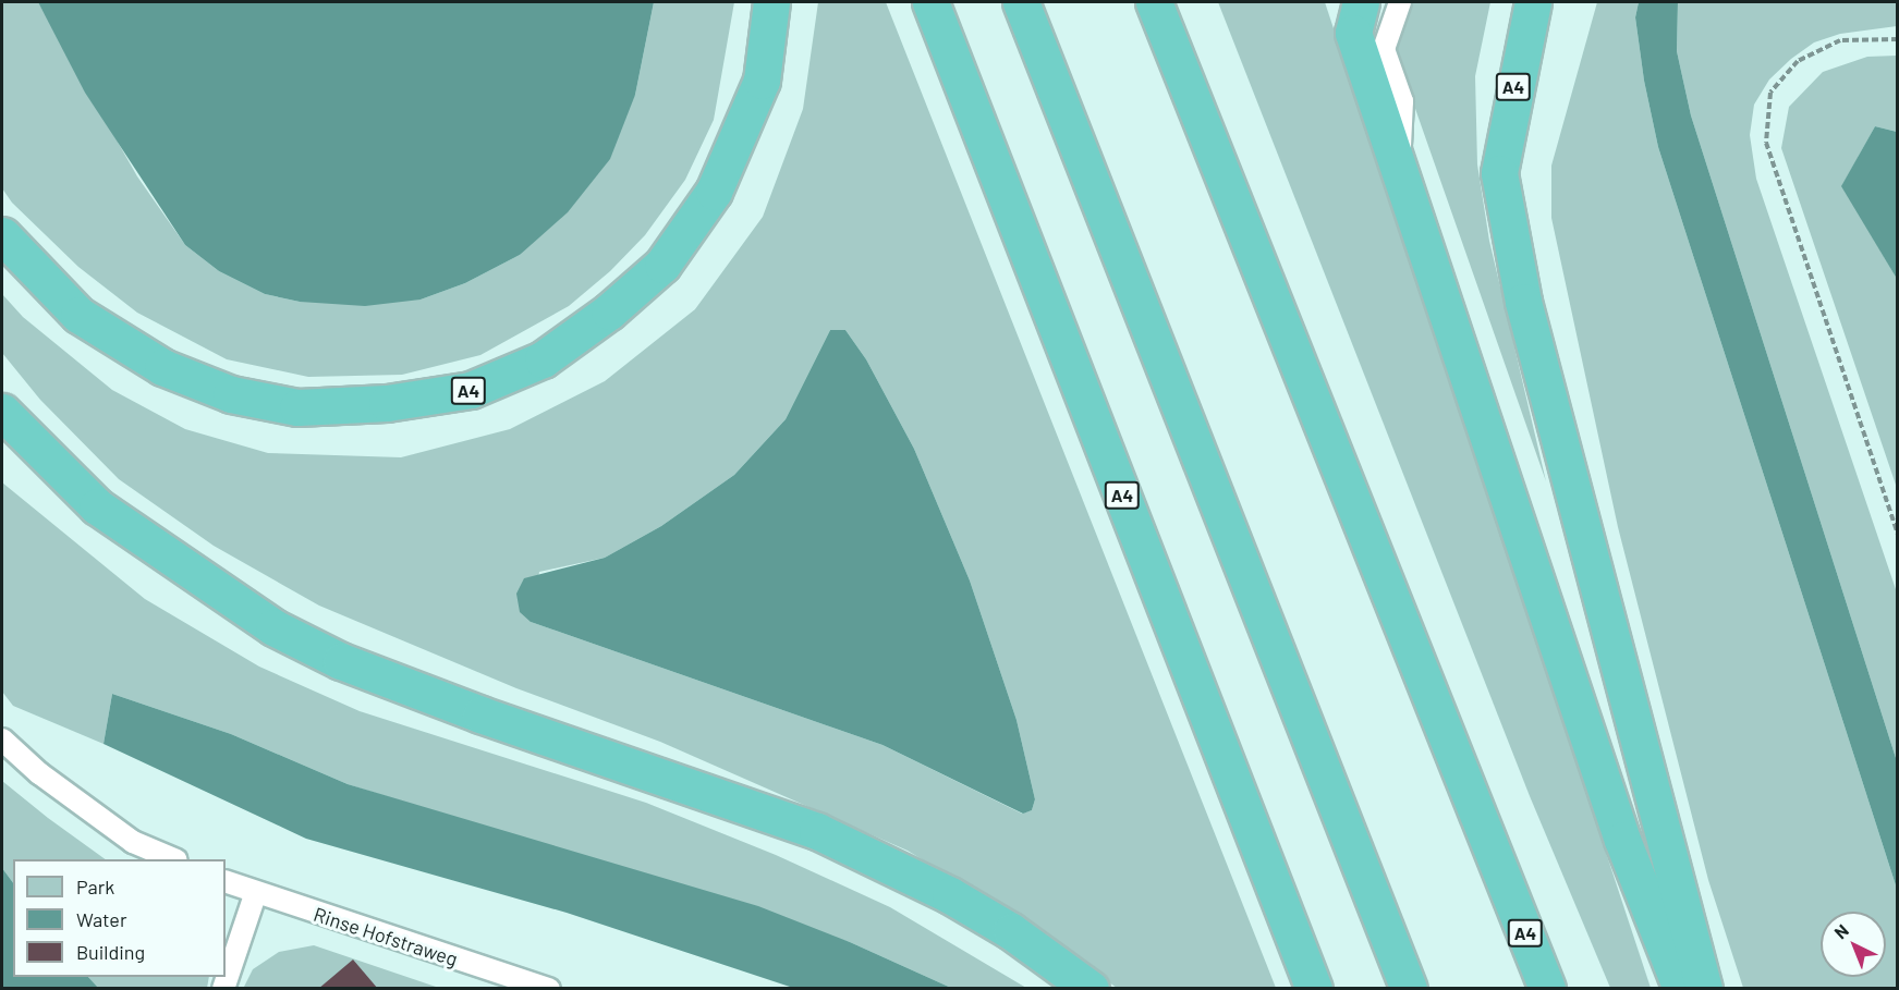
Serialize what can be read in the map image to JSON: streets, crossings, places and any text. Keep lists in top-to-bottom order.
{
  "streets": {
    "highway": ["A4"],
    "lane": ["Rinse Hofstraweg"]
  },
  "legend": ["Park", "Water", "Building"],
  "north": "top left"
}
